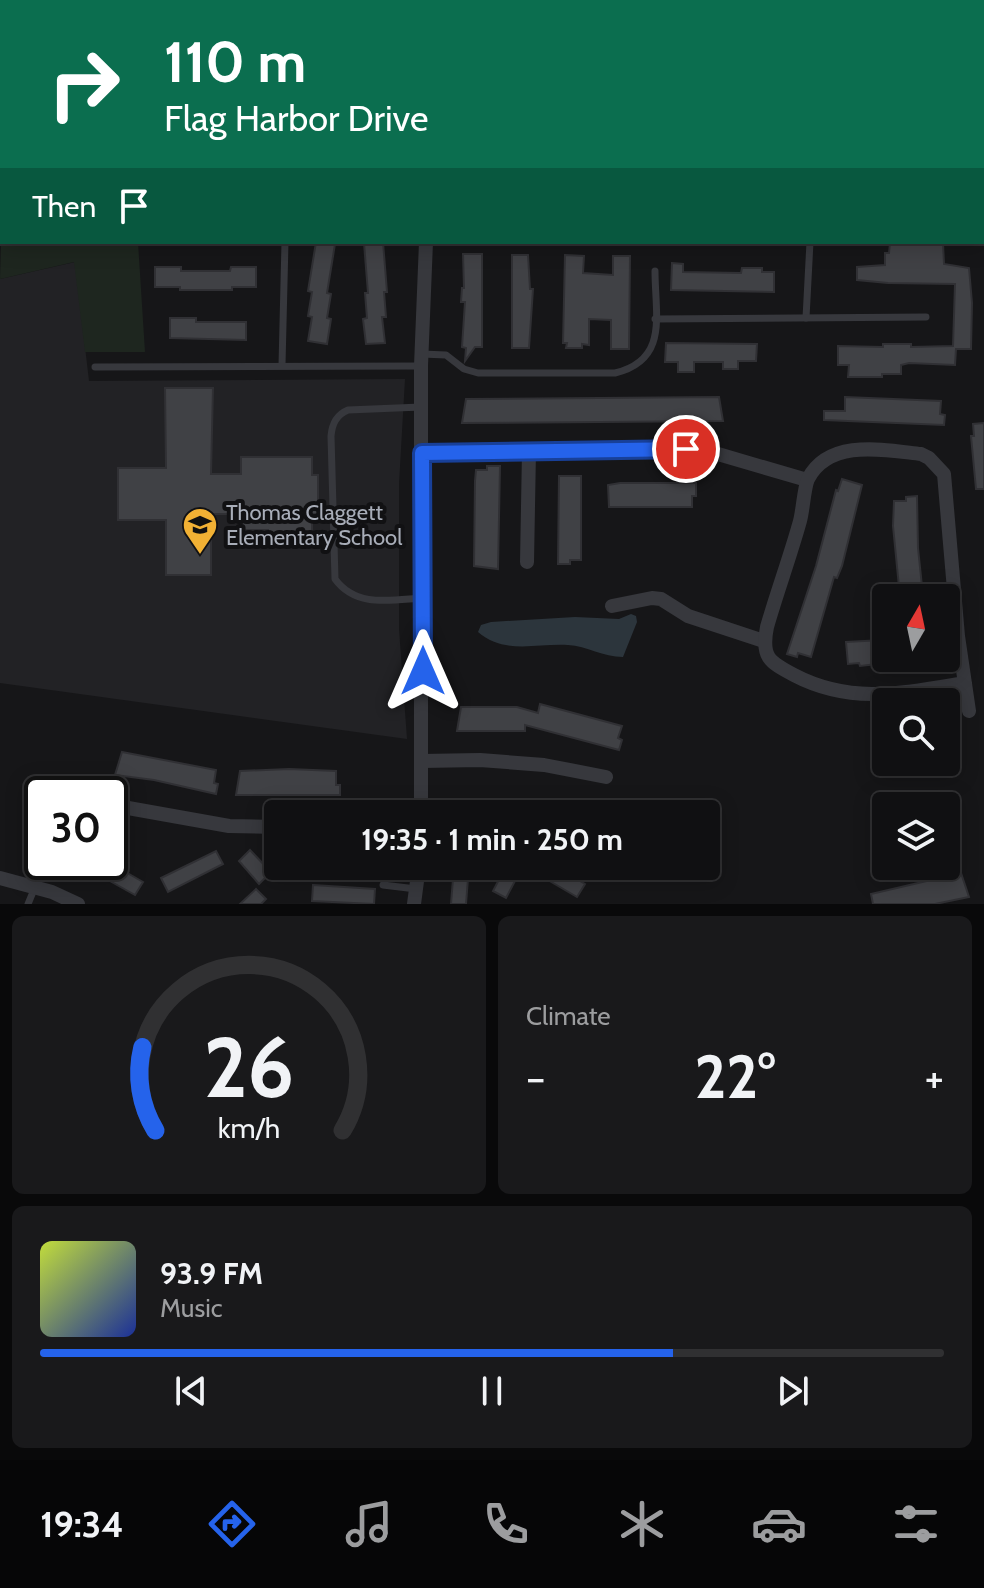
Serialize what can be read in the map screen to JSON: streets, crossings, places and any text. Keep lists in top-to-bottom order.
{
  "places": {
    "school or university": ["Thomas Claggett Elementary School"]
  },
  "north": "top",
  "page": {
    "turn": ["110 m", "Flag Harbor Drive"],
    "then": "Then",
    "limit": "30",
    "trip": "19:35 · 1 min · 250 m",
    "tile": "Climate",
    "heat": ["−", "22°", "+"],
    "song": ["93.9 FM", "Music"],
    "tabs": "19:34",
    "gauge": ["26", "km/h"]
  }
}
